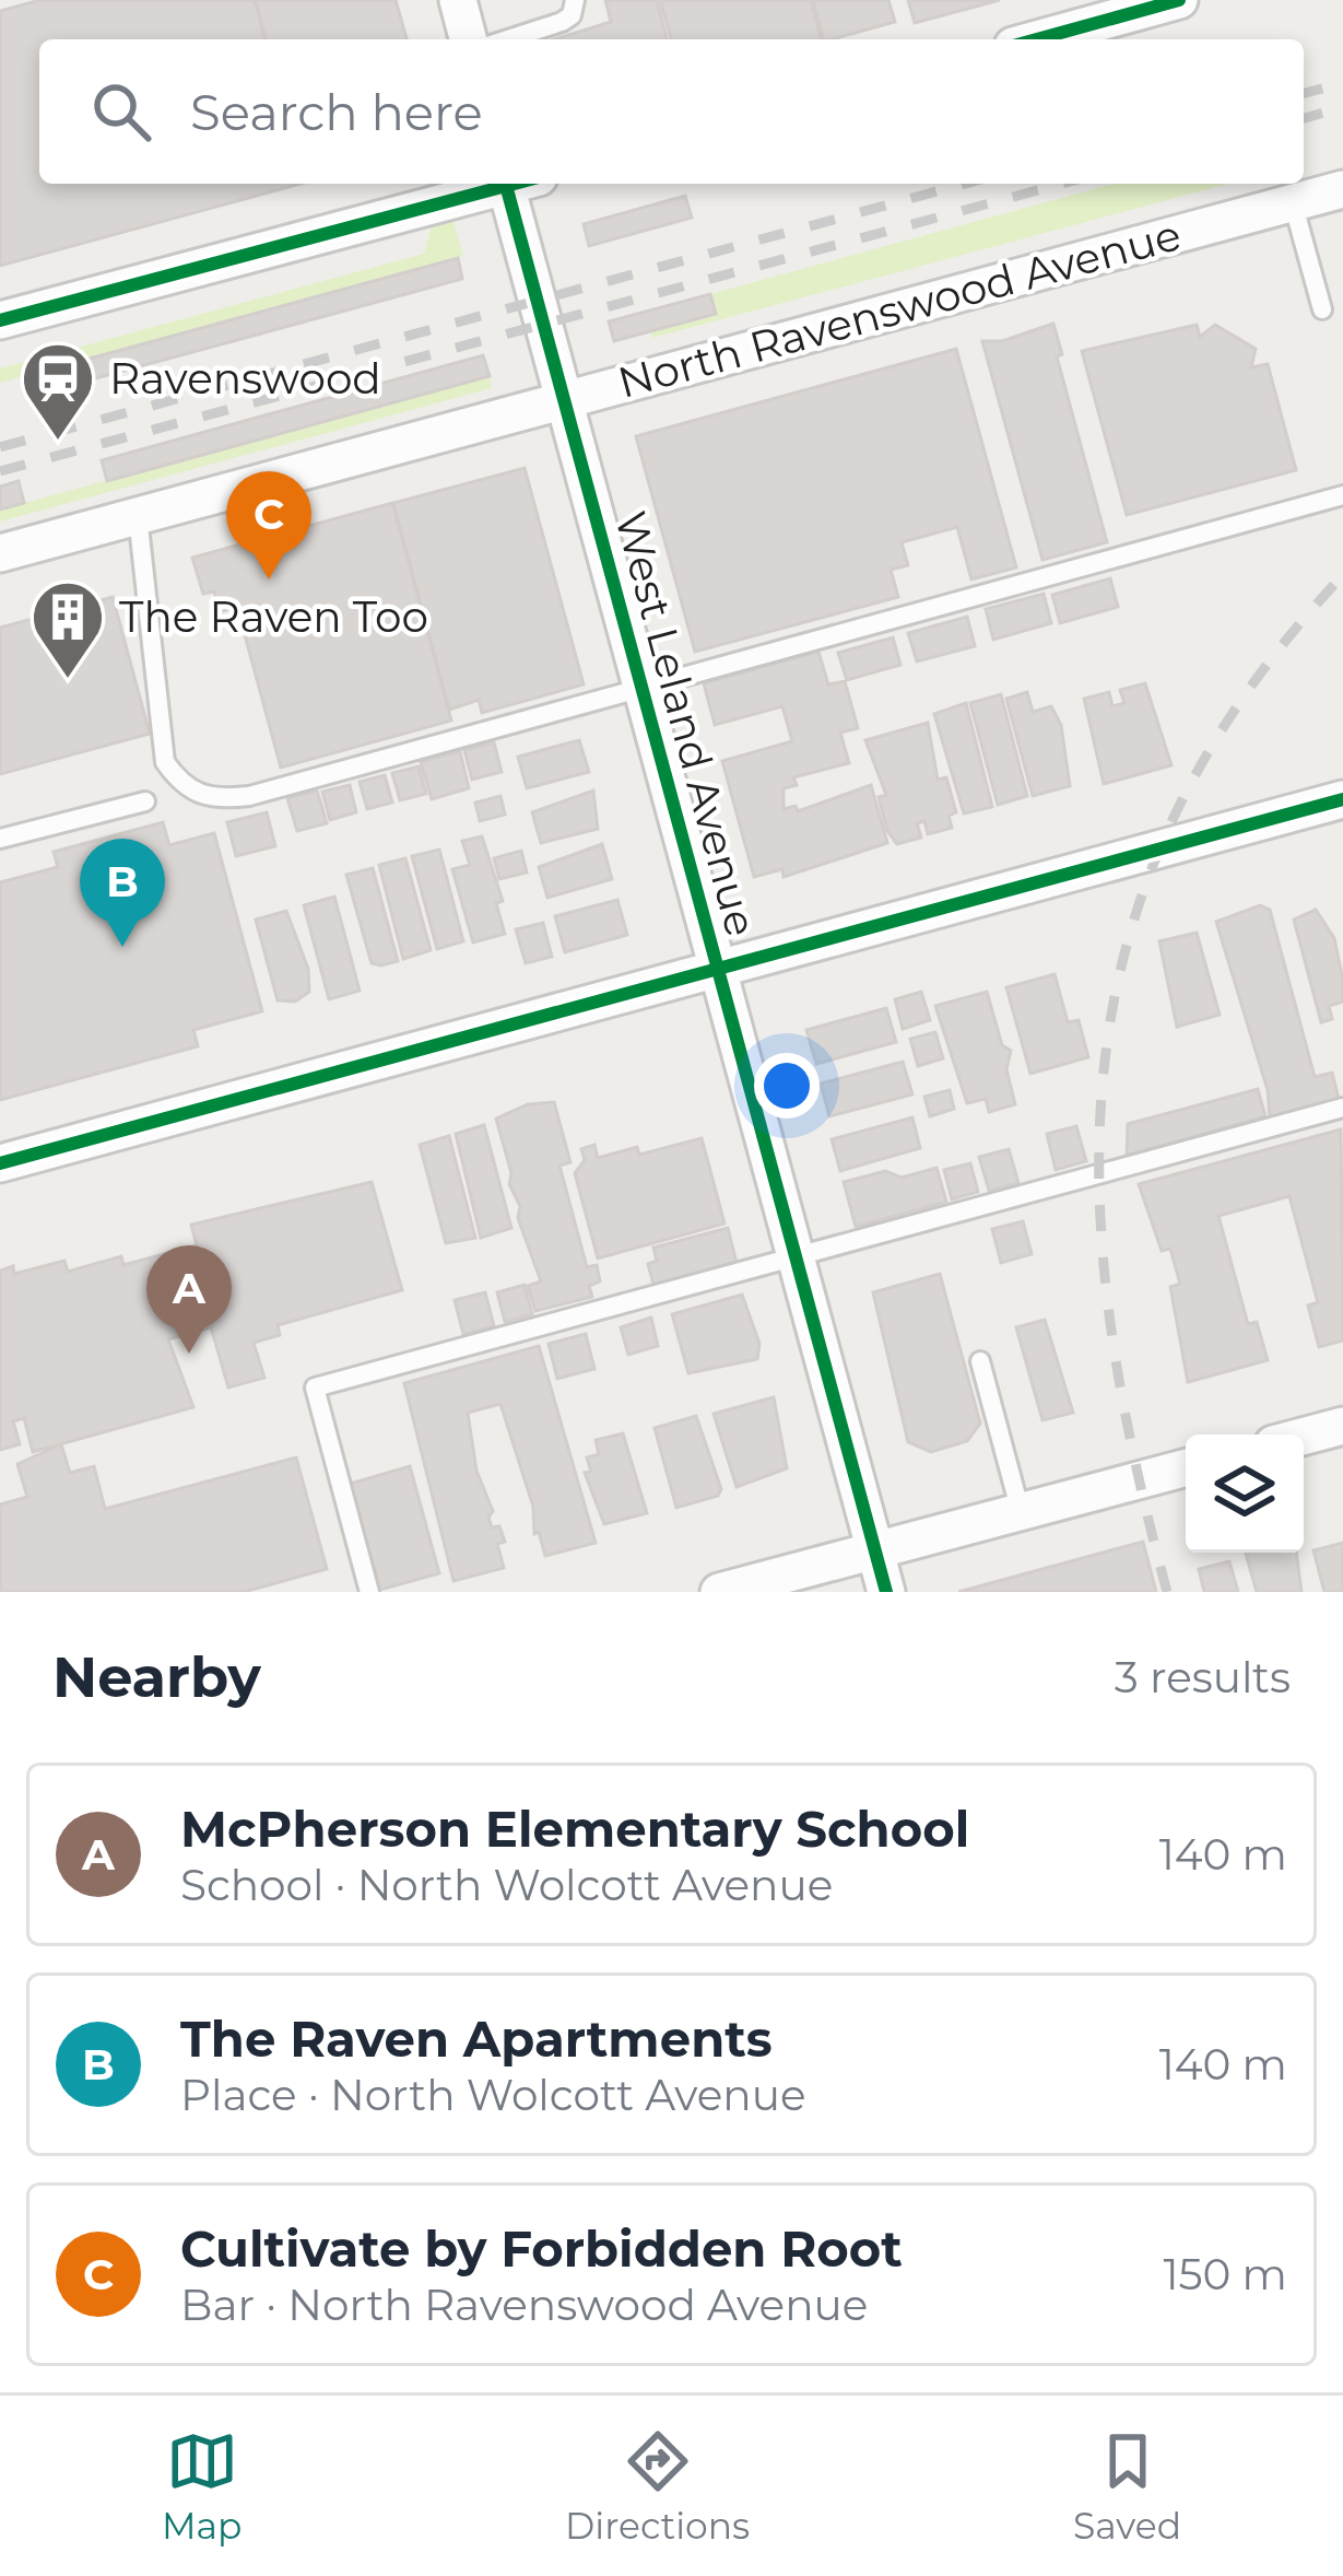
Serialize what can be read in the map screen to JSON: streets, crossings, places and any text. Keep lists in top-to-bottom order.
{
  "streets": {
    "street": ["North Ravenswood Avenue", "West Leland Avenue"]
  },
  "crossings": [
    ["North Ravenswood Avenue", "West Leland Avenue"]
  ],
  "places": {
    "station": ["Ravenswood"],
    "building": ["The Raven Too"]
  },
  "page": {
    "search": "Search here",
    "pins": ["C", "B", "A"],
    "heading": ["Nearby", "3 results"],
    "list": [
      {
        "mark": "A",
        "name": "McPherson Elementary School",
        "note": "School · North Wolcott Avenue",
        "value": "140 m"
      },
      {
        "mark": "B",
        "name": "The Raven Apartments",
        "note": "Place · North Wolcott Avenue",
        "value": "140 m"
      },
      {
        "mark": "C",
        "name": "Cultivate by Forbidden Root",
        "note": "Bar · North Ravenswood Avenue",
        "value": "150 m"
      }
    ],
    "nav": ["Map", "Directions", "Saved"]
  }
}
